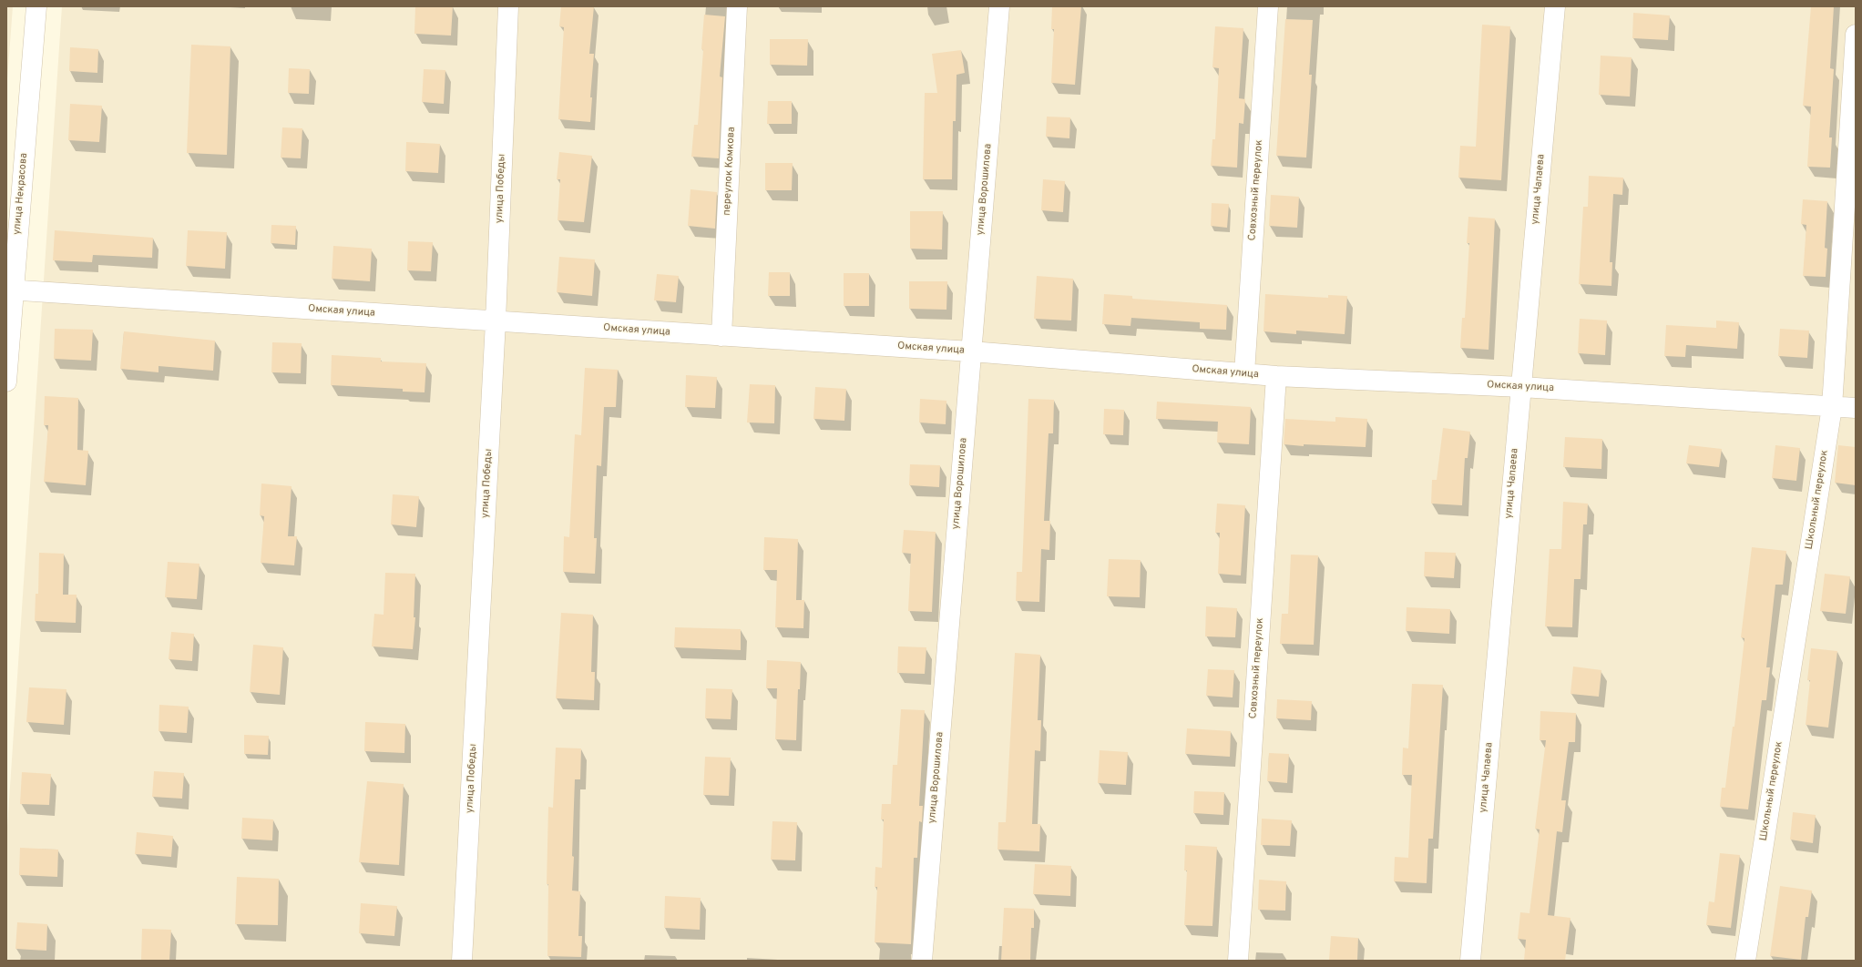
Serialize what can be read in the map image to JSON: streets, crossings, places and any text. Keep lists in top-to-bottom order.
{
  "streets": {
    "street": [
      "переулок Комкова",
      "улица Победы",
      "улица Ворошилова",
      "улица Чапаева",
      "Совхозный переулок",
      "улица Некрасова",
      "Омская улица",
      "Школьный переулок"
    ]
  },
  "crossings": [
    ["переулок Комкова", "Омская улица"],
    ["улица Победы", "Омская улица"],
    ["улица Ворошилова", "Омская улица"],
    ["улица Чапаева", "Омская улица"],
    ["Совхозный переулок", "Омская улица"],
    ["улица Некрасова", "Омская улица"],
    ["Омская улица", "Школьный переулок"]
  ]
}
